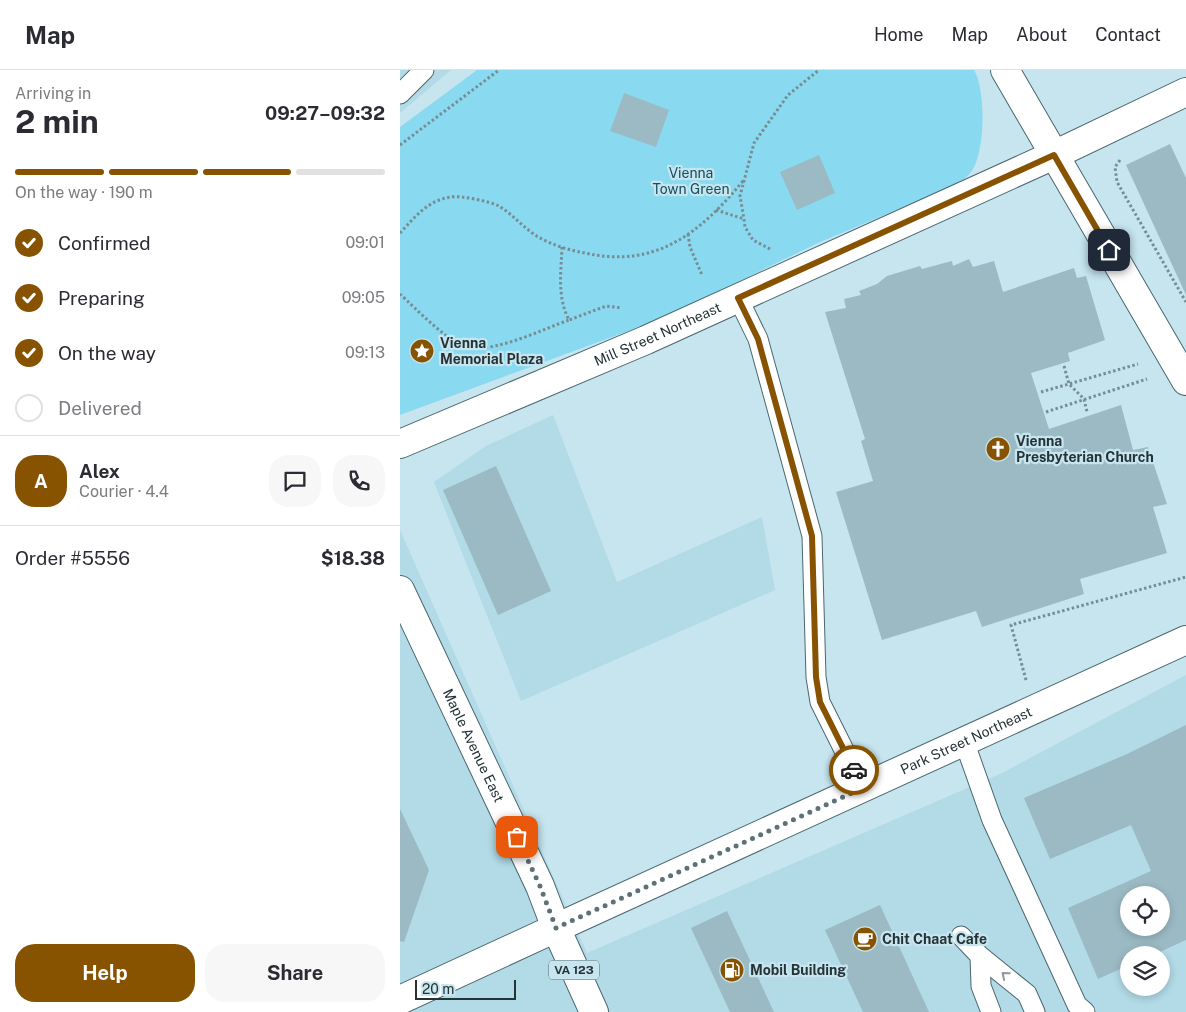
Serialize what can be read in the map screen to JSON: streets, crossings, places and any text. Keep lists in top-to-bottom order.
{
  "streets": {
    "street": [
      "Mill Street Northeast",
      "Park Street Northeast",
      "Maple Avenue East",
      "VA 123"
    ]
  },
  "crossings": [
    ["Park Street Northeast", "Maple Avenue East"]
  ],
  "parks": ["Vienna Town Green"],
  "places": {
    "place": ["Vienna Memorial Plaza"],
    "church": ["Vienna Presbyterian Church"],
    "cafe": ["Chit Chaat Cafe"],
    "fuel station": ["Mobil Building"]
  },
  "scale_bar": "20 m",
  "page": {
    "header": "Map",
    "nav": [
      "Home",
      "Map",
      "About",
      "Contact"
    ],
    "heading": ["2 min", "Arriving in", "09:27–09:32"],
    "panel": [
      "Alex",
      "Courier · 4.4",
      "Order #5556",
      "$18.38"
    ],
    "bar": "On the way · 190 m",
    "list": [
      ["Confirmed", "09:01"],
      ["Preparing", "09:05"],
      ["On the way", "09:13"],
      "Delivered"
    ],
    "round": "A",
    "buttons": ["Help", "Share"],
    "scale": "20 m"
  }
}
